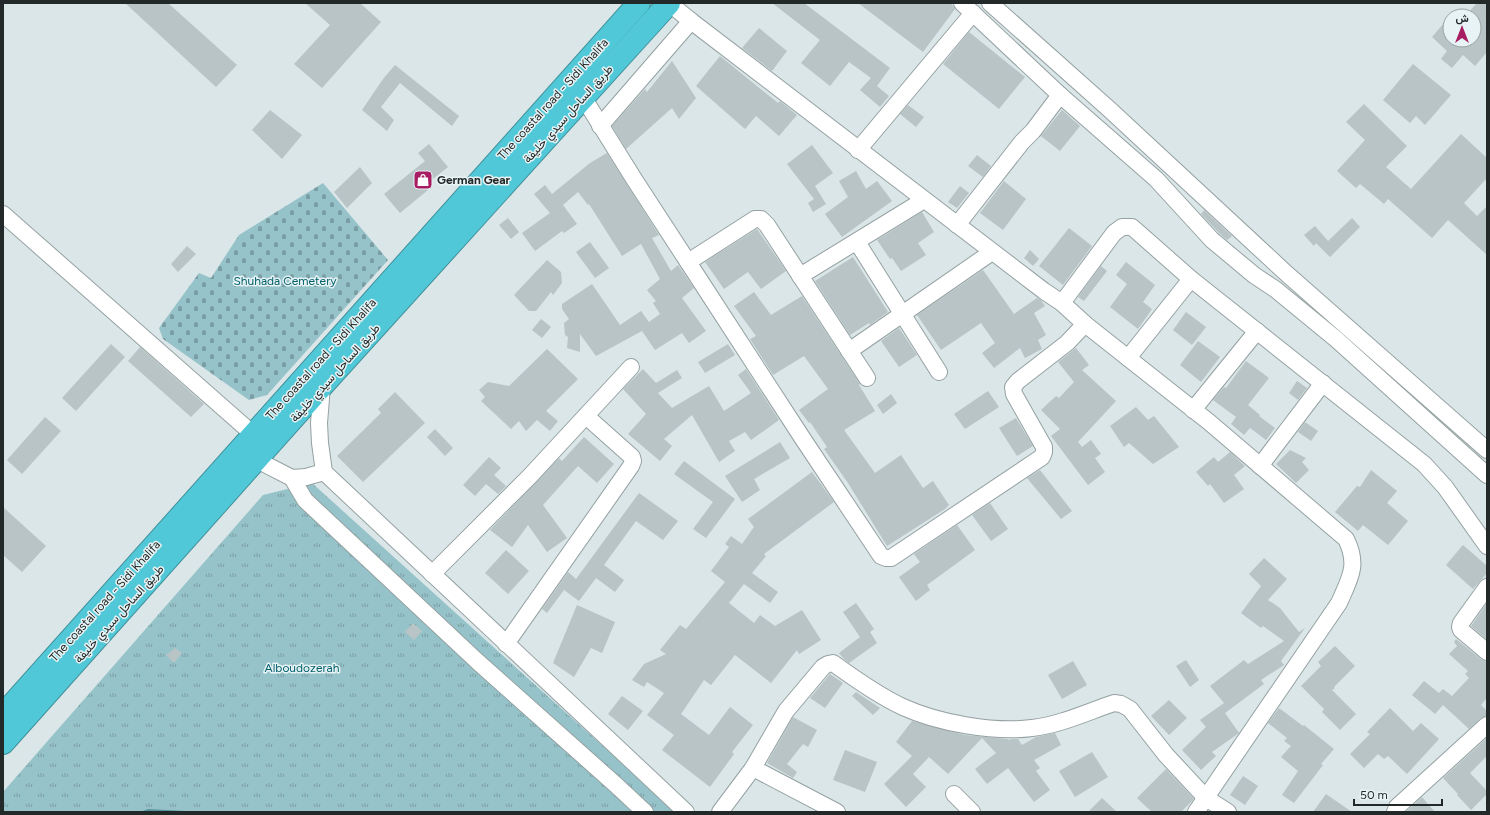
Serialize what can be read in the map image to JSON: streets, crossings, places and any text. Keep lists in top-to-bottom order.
{
  "streets": {
    "highway": ["The coastal road - Sidi Khalifa", "طريق الساحل سيدي خليفة"]
  },
  "parks": ["Shuhada Cemetery", "Alboudozerah"],
  "places": {
    "shop": ["German Gear"]
  },
  "scale_bar": "50 m",
  "north": "top"
}
